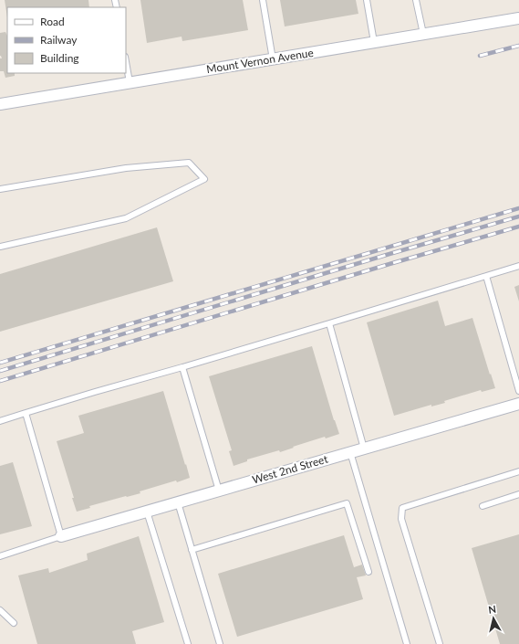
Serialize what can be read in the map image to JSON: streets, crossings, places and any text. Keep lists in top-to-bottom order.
{
  "streets": {
    "street": ["Mount Vernon Avenue", "West 2nd Street"]
  },
  "legend": ["Road", "Railway", "Building"],
  "north": "top"
}
